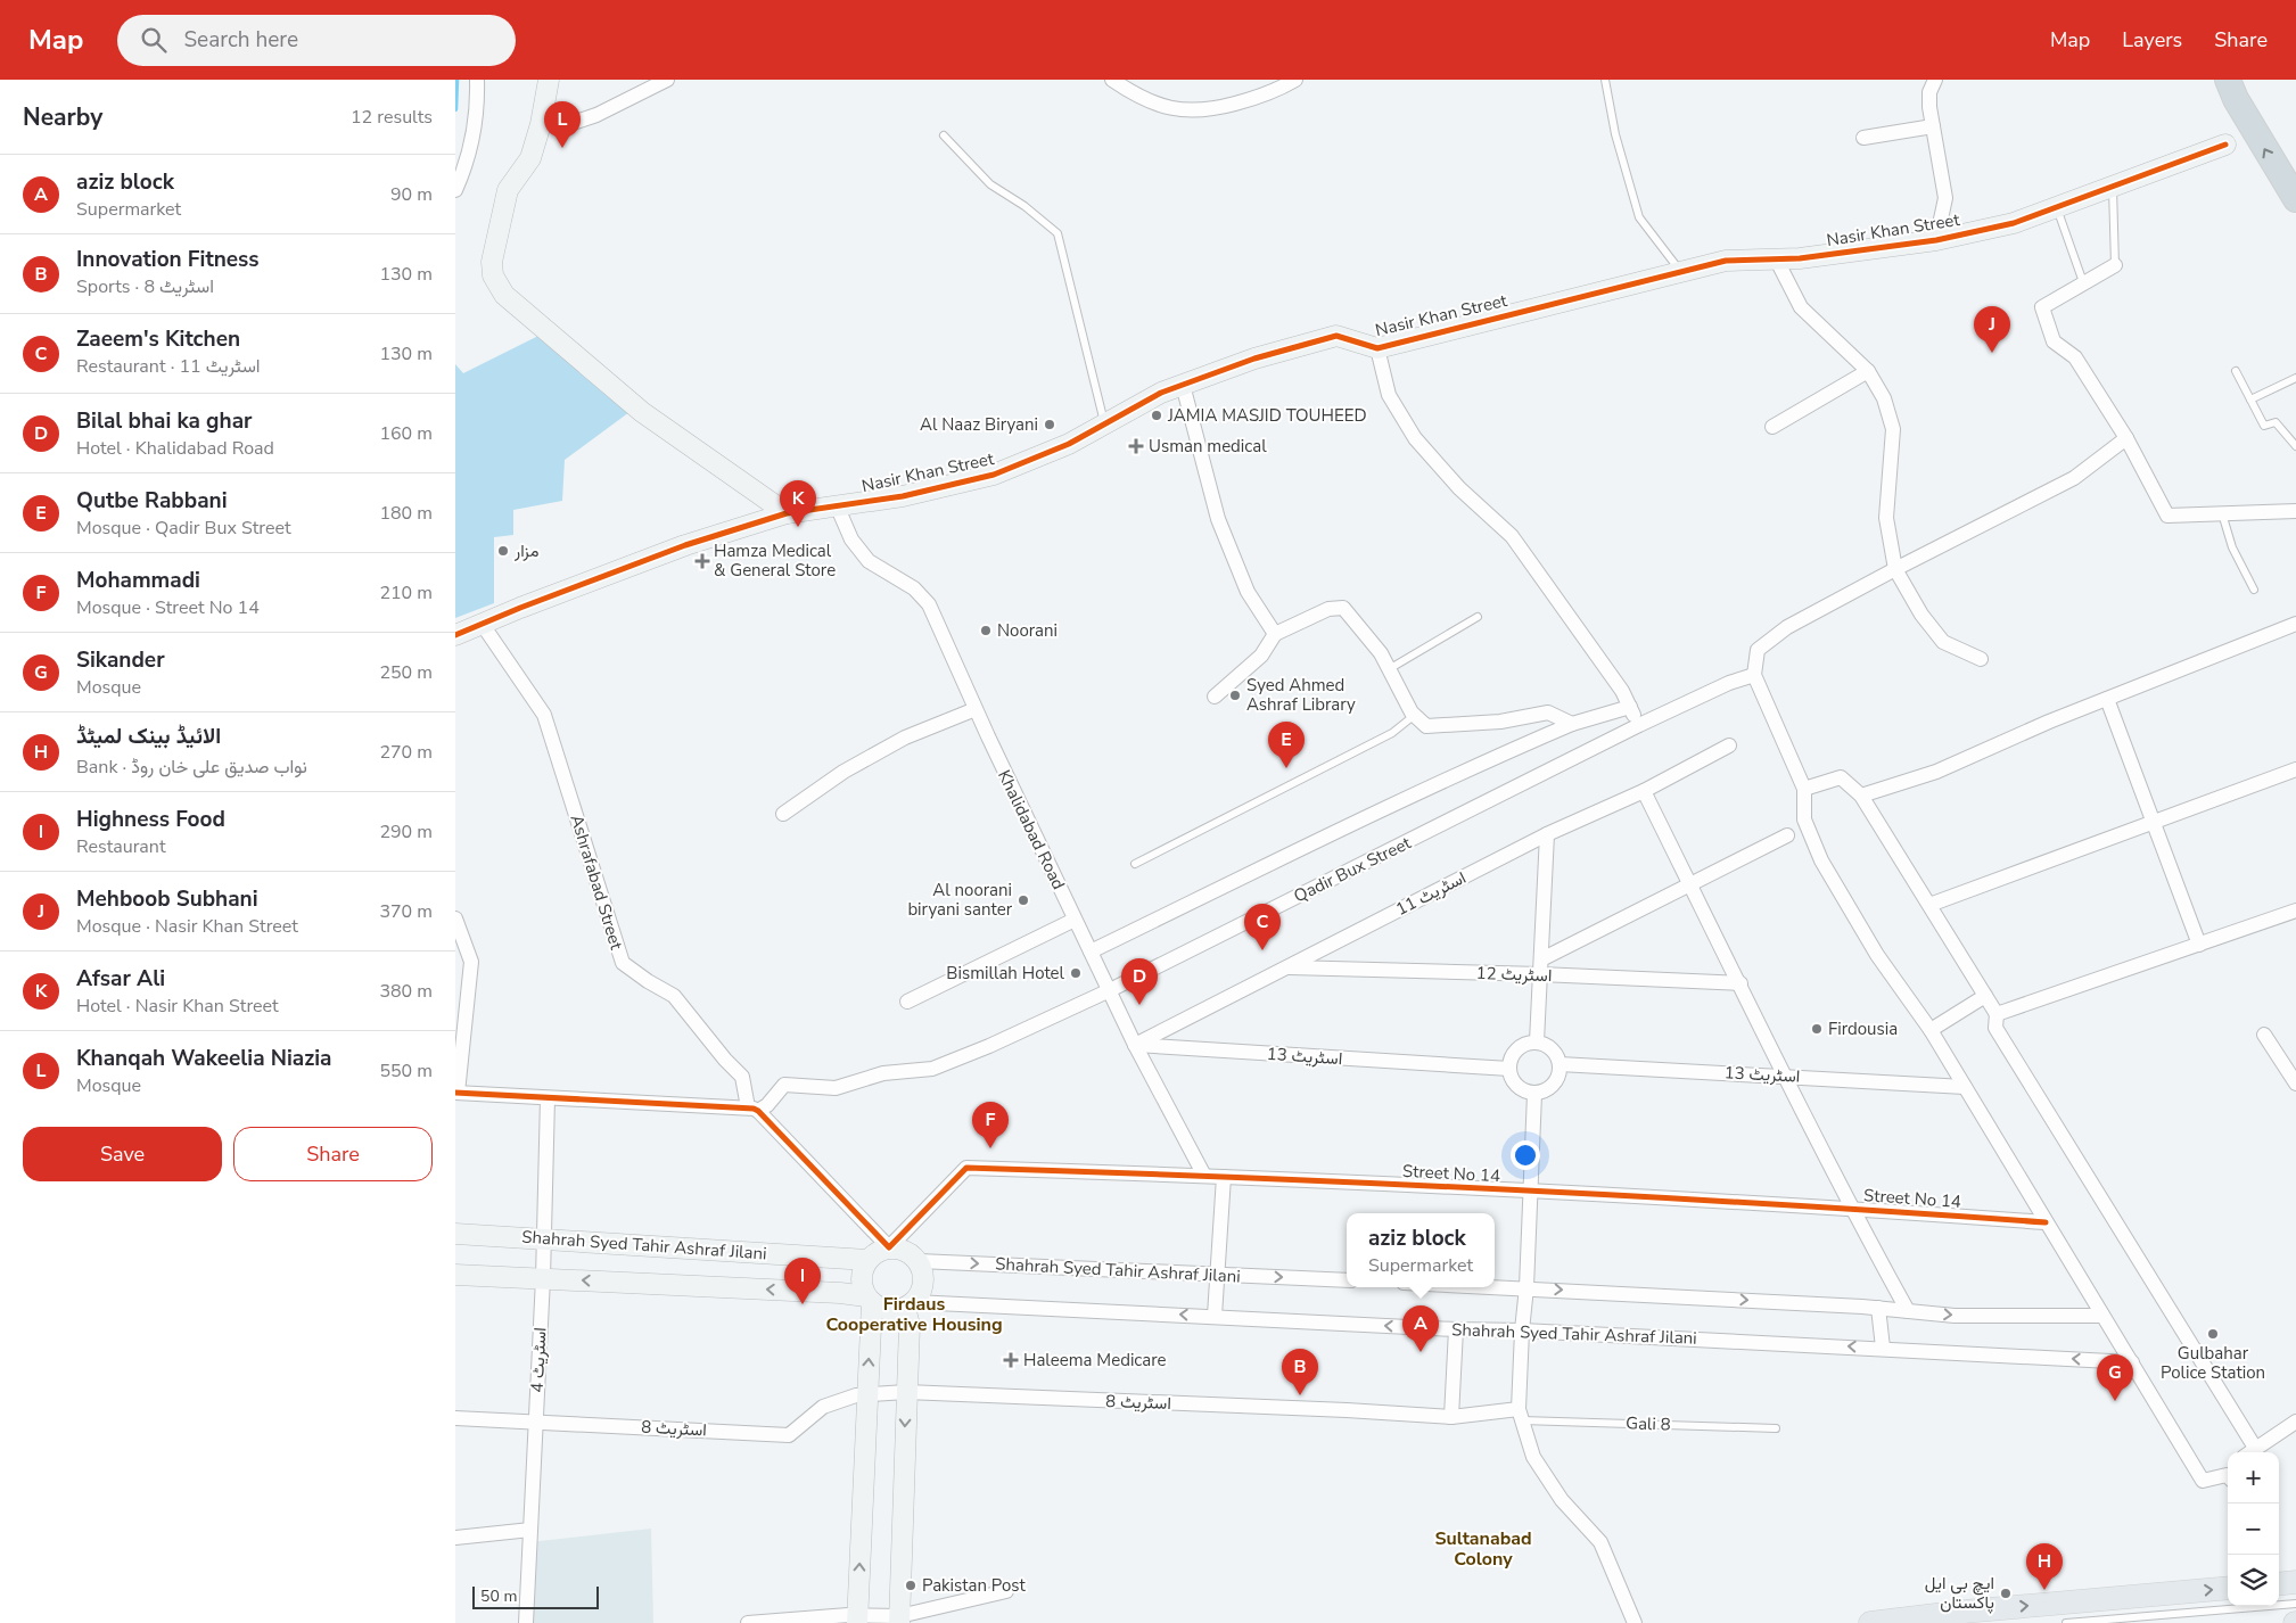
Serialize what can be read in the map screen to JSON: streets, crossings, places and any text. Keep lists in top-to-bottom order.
{
  "streets": {
    "street": [
      "Nasir Khan Street",
      "Khalidabad Road",
      "Qadir Bux Street",
      "Ashrafabad Street",
      "اسٹریٹ 11",
      "اسٹریٹ 12",
      "اسٹریٹ 13",
      "Street No 14",
      "Shahrah Syed Tahir Ashraf Jilani",
      "اسٹریٹ 4",
      "اسٹریٹ 8"
    ],
    "lane": ["Gali 8"]
  },
  "crossings": [
    ["Nasir Khan Street", "Khalidabad Road"],
    ["Nasir Khan Street", "Ashrafabad Street"],
    ["Khalidabad Road", "Qadir Bux Street"],
    ["Khalidabad Road", "اسٹریٹ 11"],
    ["Khalidabad Road", "اسٹریٹ 13"],
    ["Khalidabad Road", "Street No 14"],
    ["Qadir Bux Street", "Ashrafabad Street"],
    ["اسٹریٹ 11", "اسٹریٹ 12"],
    ["اسٹریٹ 11", "اسٹریٹ 13"],
    ["Street No 14", "Shahrah Syed Tahir Ashraf Jilani"],
    ["Shahrah Syed Tahir Ashraf Jilani", "اسٹریٹ 4"],
    ["اسٹریٹ 4", "اسٹریٹ 8"],
    ["اسٹریٹ 8", "Gali 8"]
  ],
  "districts": ["Firdaus Cooperative Housing", "Sultanabad Colony"],
  "places": {
    "other": [
      "JAMIA MASJID TOUHEED",
      "Al Naaz Biryani",
      "مزار",
      "Noorani",
      "Syed Ahmed Ashraf Library",
      "Al noorani biryani santer",
      "Bismillah Hotel",
      "Firdousia",
      "Gulbahar Police Station",
      "Pakistan Post",
      "ایچ بی ایل پاکستان"
    ],
    "health": ["Usman medical", "Hamza Medical & General Store", "Haleema Medicare"]
  },
  "scale_bar": "50 m",
  "page": {
    "header": "Map",
    "search": "Search here",
    "nav": ["Map", "Layers", "Share"],
    "heading": ["Nearby", "12 results"],
    "pins": [
      "L",
      "J",
      "K",
      "E",
      "C",
      "D",
      "F",
      "I",
      "A",
      "B",
      "G",
      "H"
    ],
    "list": [
      {
        "mark": "A",
        "name": "aziz block",
        "note": "Supermarket",
        "value": "90 m"
      },
      {
        "mark": "B",
        "name": "Innovation Fitness",
        "note": "Sports · اسٹریٹ 8",
        "value": "130 m"
      },
      {
        "mark": "C",
        "name": "Zaeem's Kitchen",
        "note": "Restaurant · اسٹریٹ 11",
        "value": "130 m"
      },
      {
        "mark": "D",
        "name": "Bilal bhai ka ghar",
        "note": "Hotel · Khalidabad Road",
        "value": "160 m"
      },
      {
        "mark": "E",
        "name": "Qutbe Rabbani",
        "note": "Mosque · Qadir Bux Street",
        "value": "180 m"
      },
      {
        "mark": "F",
        "name": "Mohammadi",
        "note": "Mosque · Street No 14",
        "value": "210 m"
      },
      {
        "mark": "G",
        "name": "Sikander",
        "note": "Mosque",
        "value": "250 m"
      },
      {
        "mark": "H",
        "name": "الائیڈ بینک لمیٹڈ",
        "note": "Bank · نواب صدیق علی خان روڈ",
        "value": "270 m"
      },
      {
        "mark": "I",
        "name": "Highness Food",
        "note": "Restaurant",
        "value": "290 m"
      },
      {
        "mark": "J",
        "name": "Mehboob Subhani",
        "note": "Mosque · Nasir Khan Street",
        "value": "370 m"
      },
      {
        "mark": "K",
        "name": "Afsar Ali",
        "note": "Hotel · Nasir Khan Street",
        "value": "380 m"
      },
      {
        "mark": "L",
        "name": "Khanqah Wakeelia Niazia",
        "note": "Mosque",
        "value": "550 m"
      }
    ],
    "buttons": ["Save", "Share"],
    "popup": ["aziz block", "Supermarket"],
    "map_buttons": ["+", "−"],
    "scale": "50 m"
  }
}
